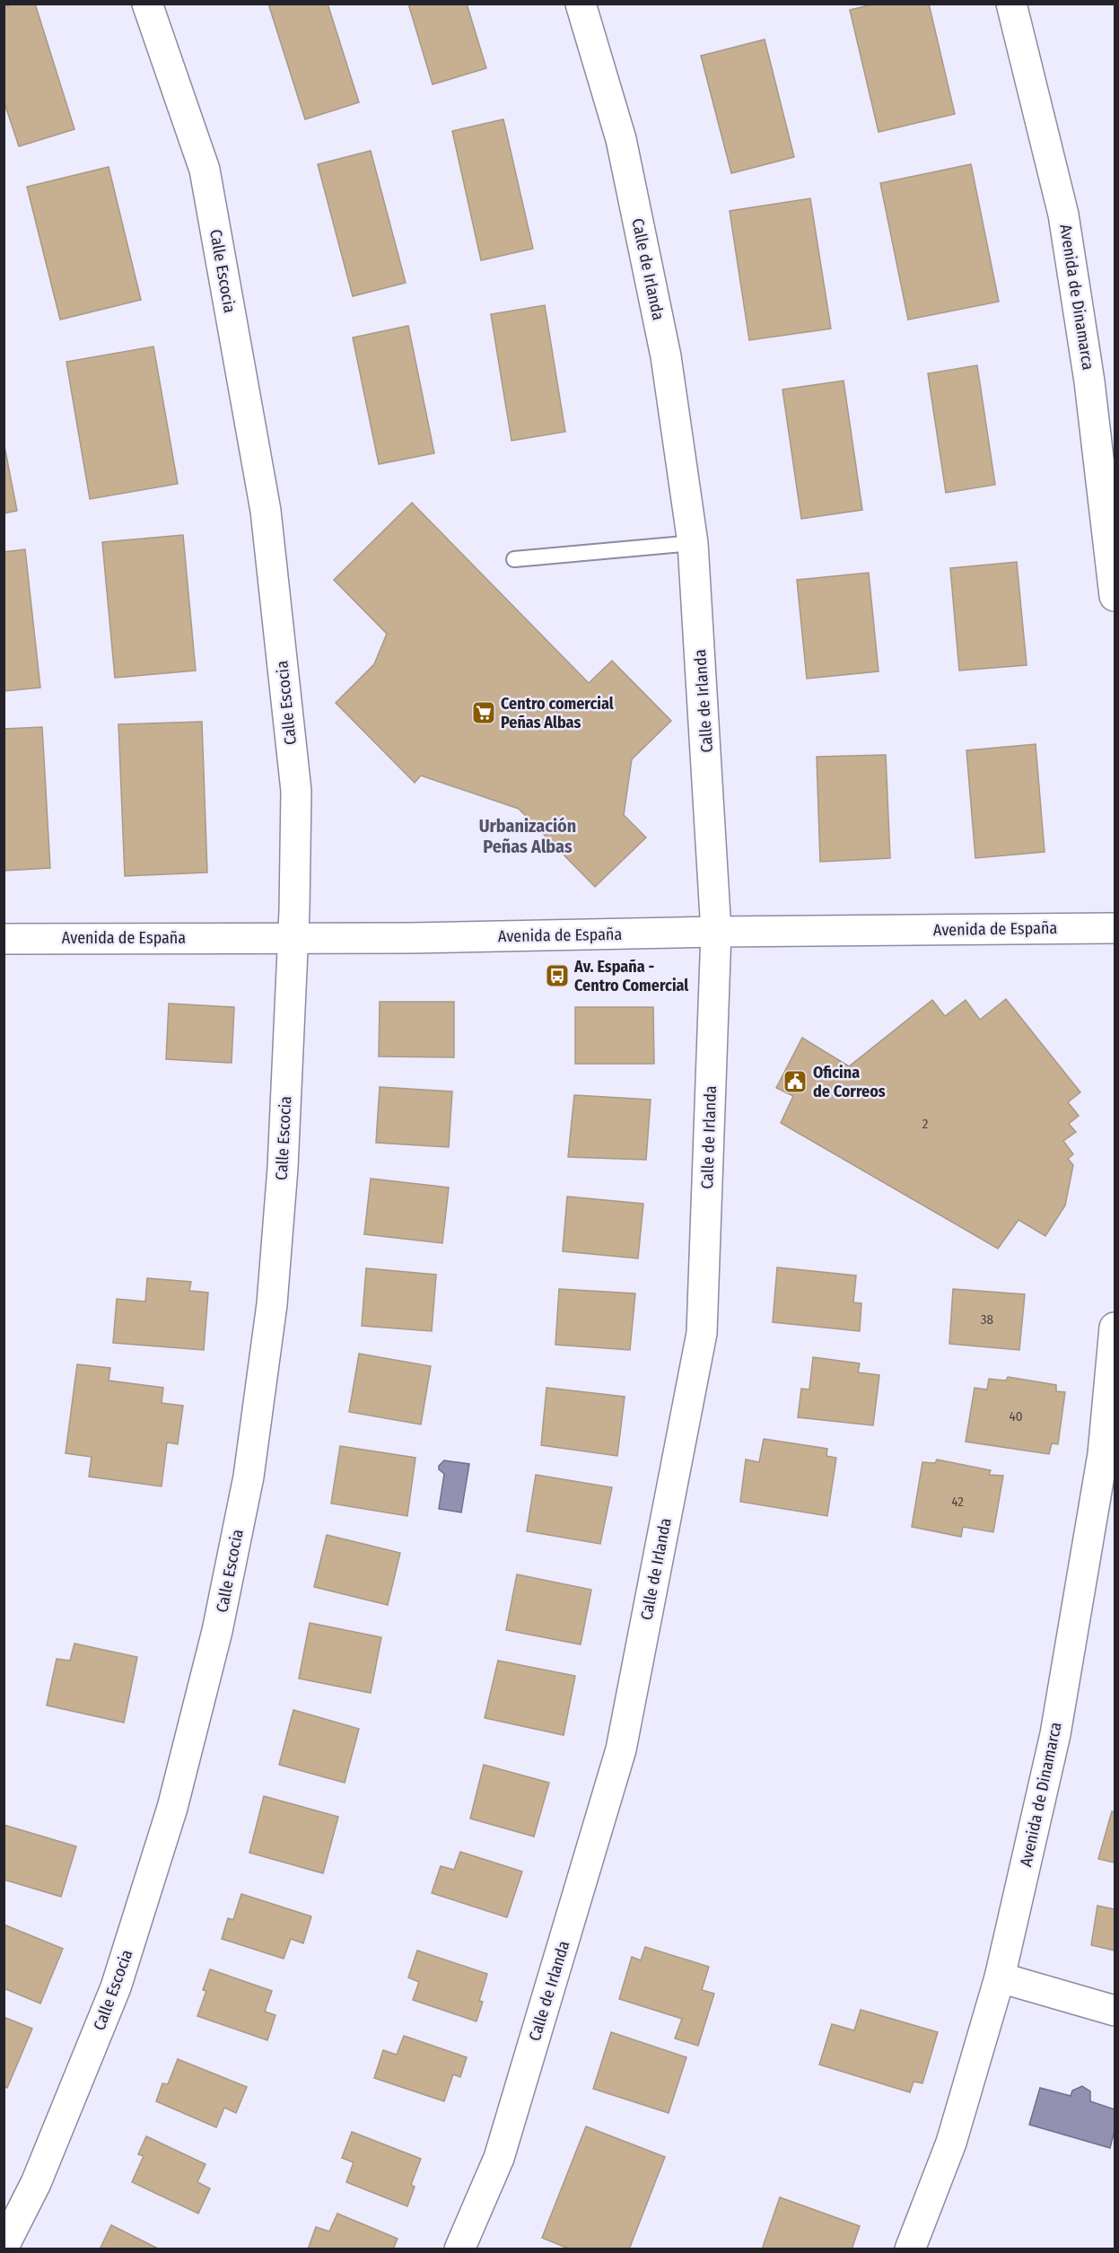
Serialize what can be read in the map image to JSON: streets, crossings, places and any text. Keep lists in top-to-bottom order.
{
  "streets": {
    "street": [
      "Calle de Irlanda",
      "Calle Escocia",
      "Avenida de Dinamarca",
      "Avenida de España"
    ]
  },
  "crossings": [
    ["Calle de Irlanda", "Avenida de España"],
    ["Calle Escocia", "Avenida de España"]
  ],
  "districts": ["Urbanización Peñas Albas"],
  "places": {
    "supermarket": ["Centro comercial Peñas Albas"],
    "bus stop": ["Av. España - Centro Comercial"],
    "public building": ["Oficina de Correos"]
  },
  "house_numbers": [
    "2",
    "38",
    "40",
    "42"
  ]
}
